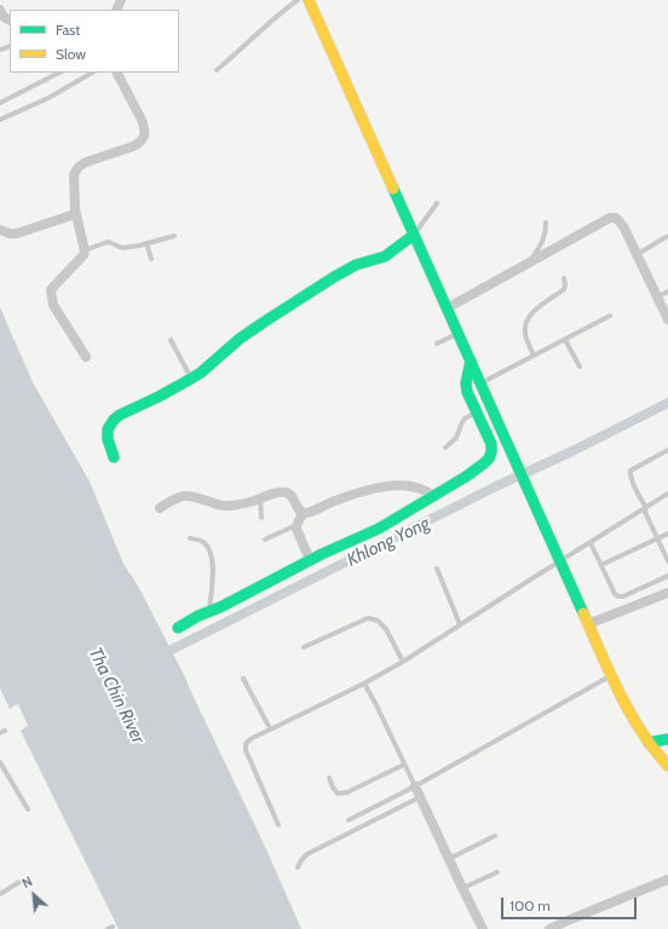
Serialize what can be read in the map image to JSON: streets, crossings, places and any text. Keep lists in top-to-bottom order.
{
  "water": ["Khlong Yong", "Tha Chin River"],
  "legend": ["Fast", "Slow"],
  "scale_bar": "100 m",
  "north": "top left"
}
